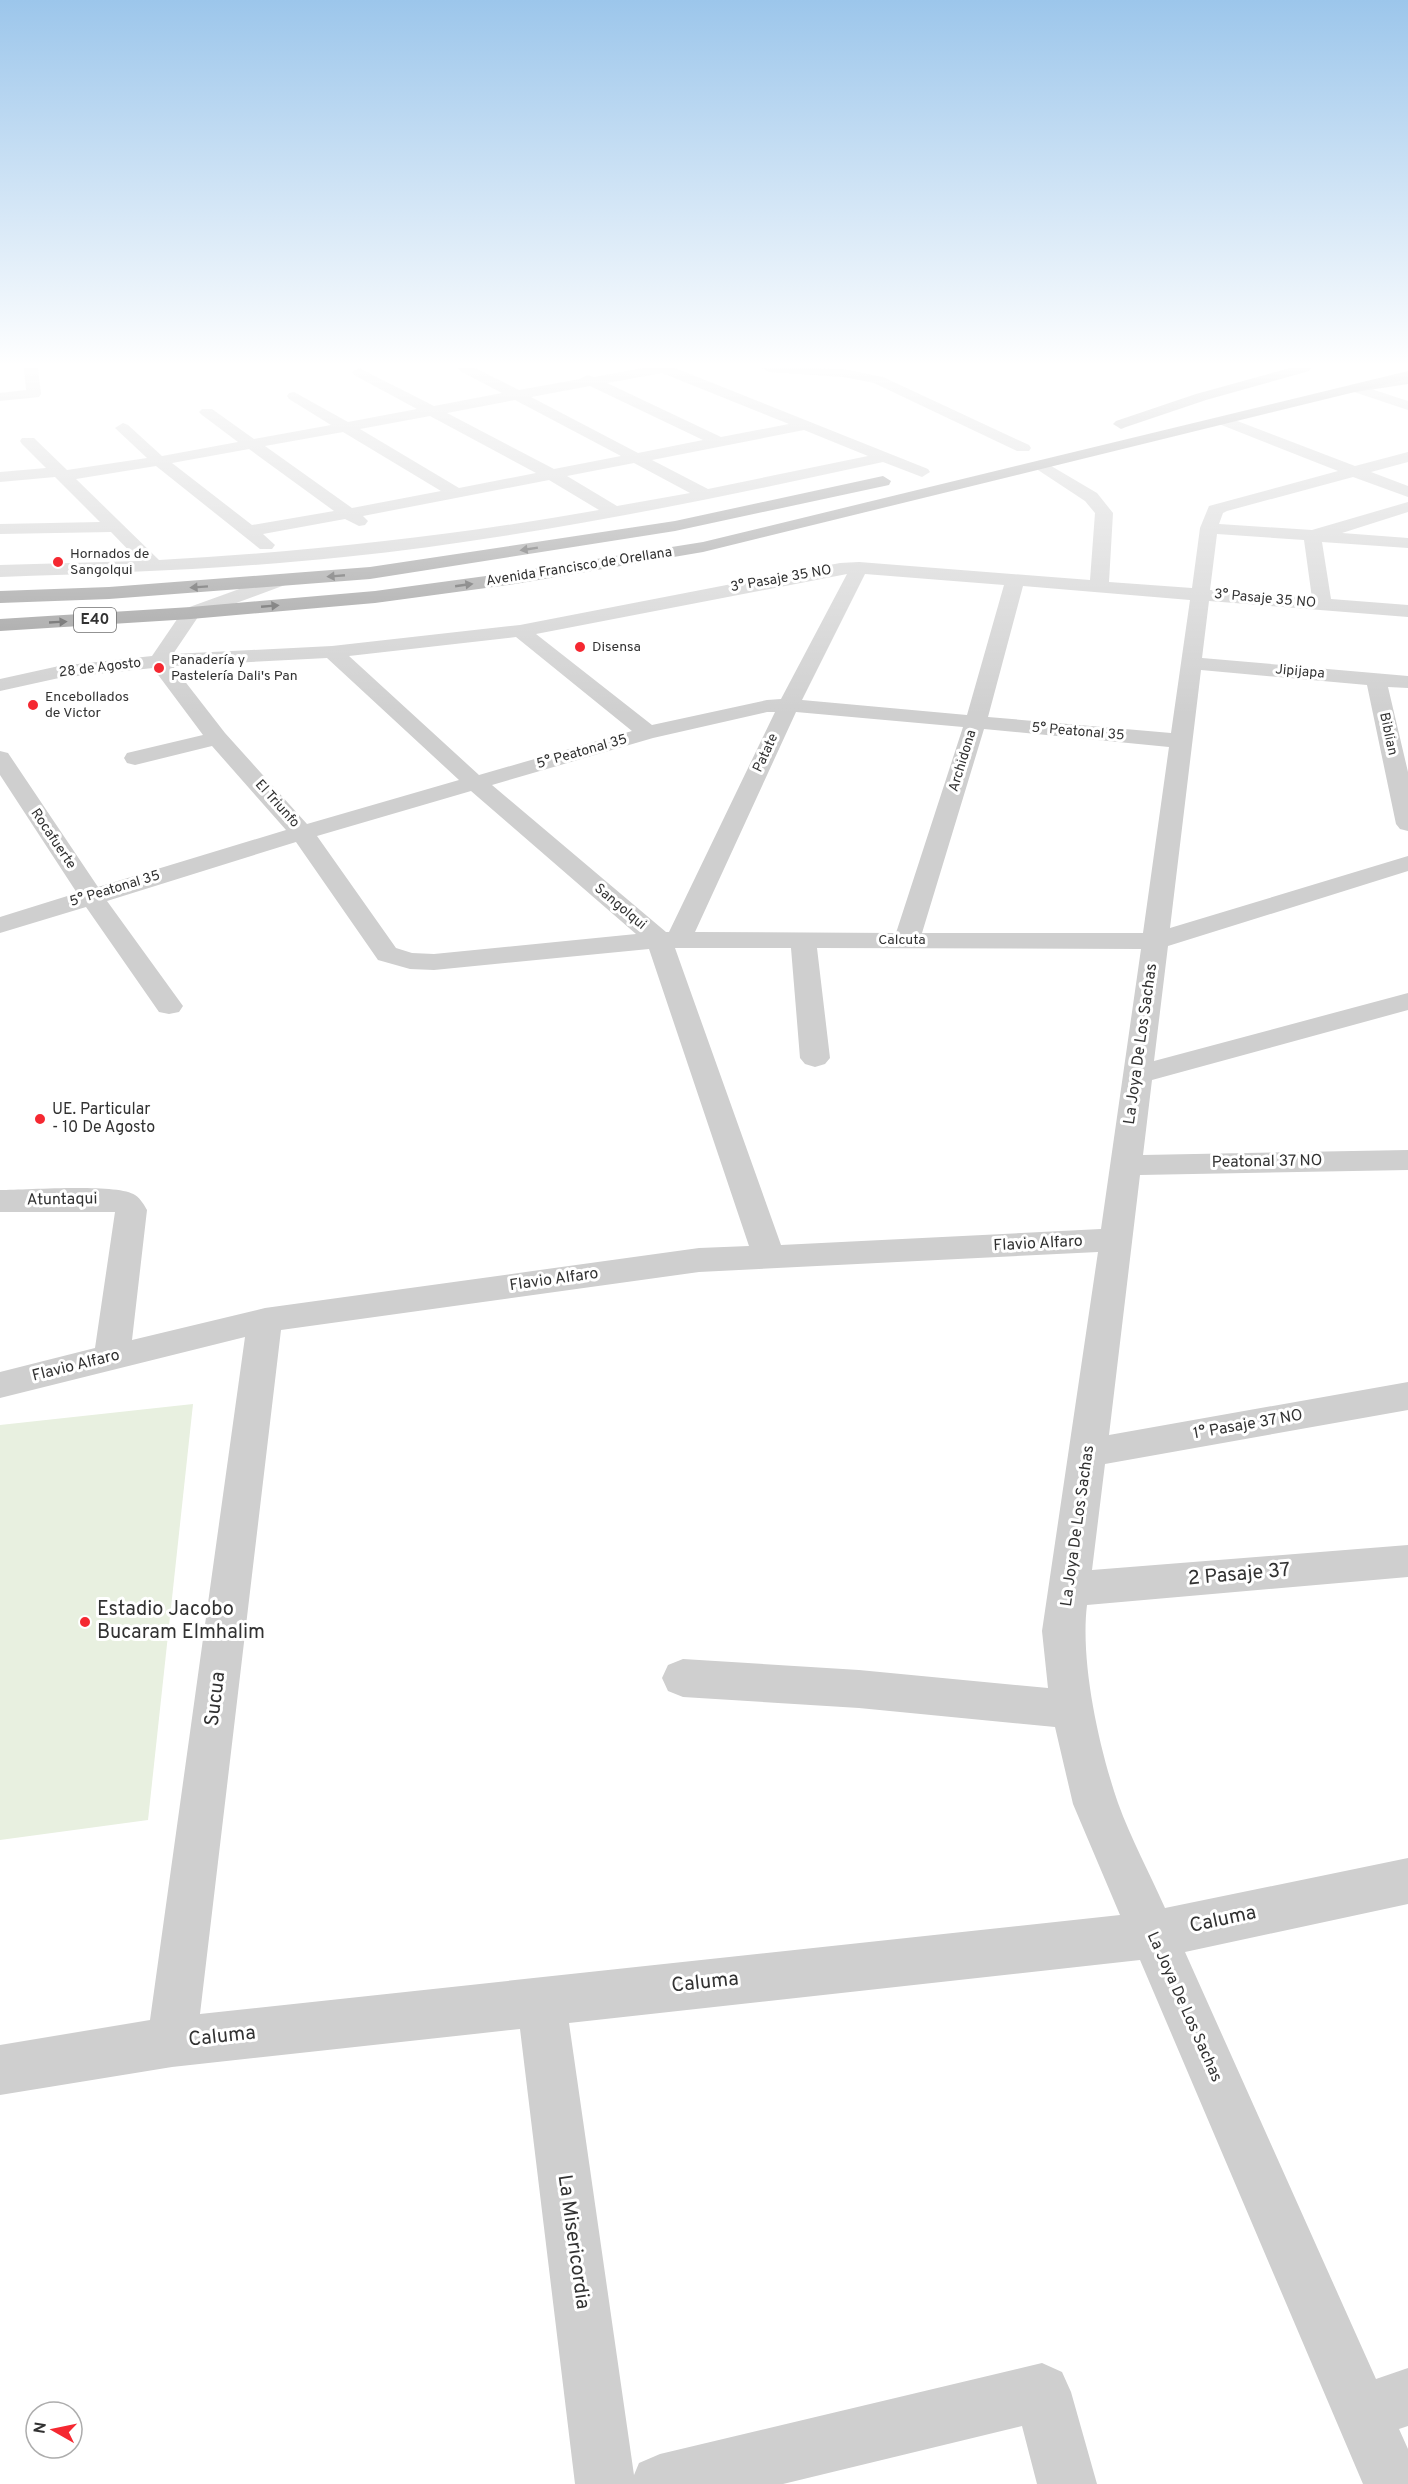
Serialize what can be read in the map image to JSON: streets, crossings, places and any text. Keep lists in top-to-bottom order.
{
  "streets": {
    "highway": ["Avenida Francisco de Orellana", "E40"],
    "street": [
      "3° Pasaje 35 NO",
      "28 de Agosto",
      "Jipijapa",
      "5° Peatonal 35",
      "Biblian",
      "Patate",
      "Archidona",
      "El Triunfo",
      "Rocafuerte",
      "Sangolqui",
      "Calcuta",
      "La Joya De Los Sachas",
      "Peatonal 37 NO",
      "Atuntaqui",
      "Flavio Alfaro",
      "1° Pasaje 37 NO",
      "2 Pasaje 37",
      "Sucua",
      "Caluma",
      "La Misericordia"
    ]
  },
  "crossings": [
    ["Avenida Francisco de Orellana", "28 de Agosto"],
    ["3° Pasaje 35 NO", "28 de Agosto"],
    ["3° Pasaje 35 NO", "Patate"],
    ["3° Pasaje 35 NO", "Archidona"],
    ["3° Pasaje 35 NO", "El Triunfo"],
    ["3° Pasaje 35 NO", "Sangolqui"],
    ["3° Pasaje 35 NO", "La Joya De Los Sachas"],
    ["28 de Agosto", "El Triunfo"],
    ["Jipijapa", "Biblian"],
    ["Jipijapa", "La Joya De Los Sachas"],
    ["5° Peatonal 35", "Patate"],
    ["5° Peatonal 35", "Archidona"],
    ["5° Peatonal 35", "El Triunfo"],
    ["5° Peatonal 35", "Rocafuerte"],
    ["5° Peatonal 35", "Sangolqui"],
    ["5° Peatonal 35", "La Joya De Los Sachas"],
    ["Patate", "Sangolqui"],
    ["Patate", "Calcuta"],
    ["Archidona", "Calcuta"],
    ["El Triunfo", "Calcuta"],
    ["Sangolqui", "Calcuta"],
    ["Sangolqui", "Flavio Alfaro"],
    ["Calcuta", "La Joya De Los Sachas"],
    ["La Joya De Los Sachas", "Peatonal 37 NO"],
    ["La Joya De Los Sachas", "Flavio Alfaro"],
    ["La Joya De Los Sachas", "1° Pasaje 37 NO"],
    ["La Joya De Los Sachas", "2 Pasaje 37"],
    ["La Joya De Los Sachas", "Caluma"],
    ["Atuntaqui", "Flavio Alfaro"],
    ["Flavio Alfaro", "Sucua"],
    ["Sucua", "Caluma"],
    ["Caluma", "La Misericordia"]
  ],
  "places": [
    "Hornados de Sangolqui",
    "Disensa",
    "Panadería y Pastelería Dali's Pan",
    "Encebollados de Victor",
    "UE. Particular - 10 De Agosto",
    "Estadio Jacobo Bucaram Elmhalim"
  ],
  "north": "left"
}
